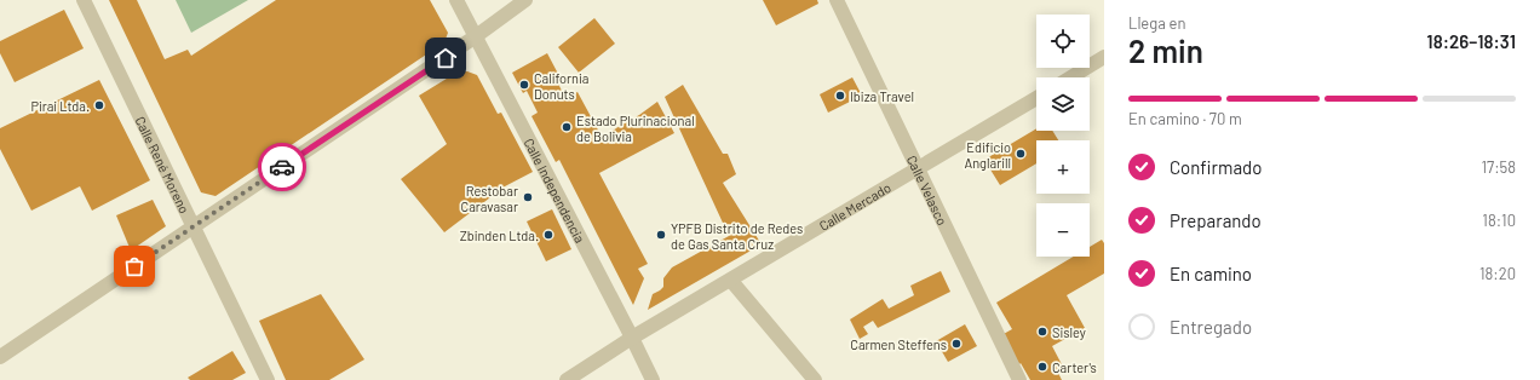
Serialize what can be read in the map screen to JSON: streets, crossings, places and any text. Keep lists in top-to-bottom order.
{
  "streets": {
    "street": [
      "Calle René Moreno",
      "Calle Independencia",
      "Calle Velasco",
      "Calle Mercado"
    ]
  },
  "crossings": [
    ["Calle Independencia", "Calle Mercado"],
    ["Calle Velasco", "Calle Mercado"]
  ],
  "places": [
    "California Donuts",
    "Ibiza Travel",
    "Pirai Ltda.",
    "Estado Plurinacional de Bolivia",
    "Edificio Anglarill",
    "Restobar Caravasar",
    "Zbinden Ltda.",
    "YPFB Distrito de Redes de Gas Santa Cruz",
    "Sisley",
    "Carmen Steffens",
    "Carter's"
  ],
  "page": {
    "heading": ["2 min", "Llega en", "18:26–18:31"],
    "map_buttons": ["+", "−"],
    "bar": "En camino · 70 m",
    "list": [
      ["Confirmado", "17:58"],
      ["Preparando", "18:10"],
      ["En camino", "18:20"],
      "Entregado"
    ]
  }
}
